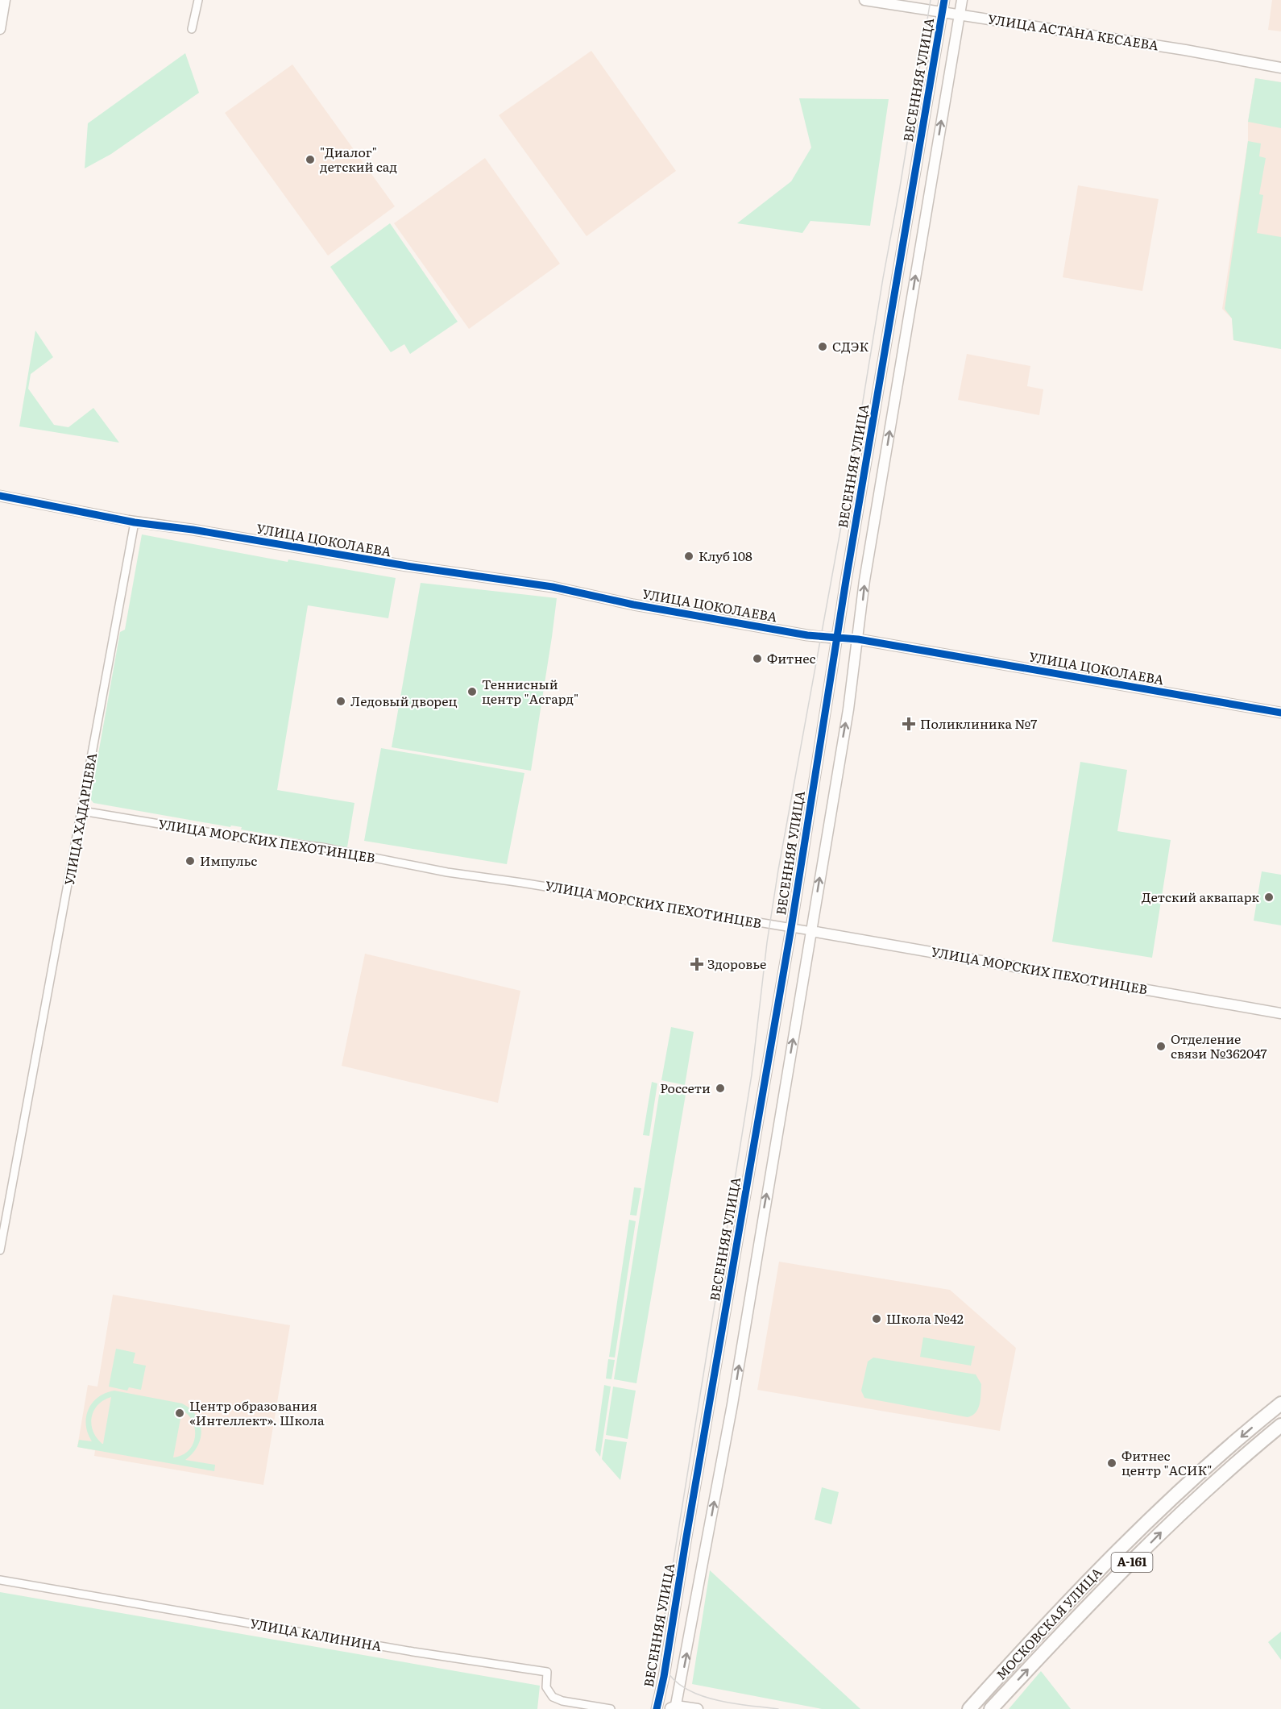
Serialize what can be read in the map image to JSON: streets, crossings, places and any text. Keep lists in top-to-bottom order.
{
  "streets": {
    "highway": ["А-161", "МОСКОВСКАЯ УЛИЦА"],
    "street": [
      "УЛИЦА АСТАНА КЕСАЕВА",
      "ВЕСЕННЯЯ УЛИЦА",
      "УЛИЦА ЦОКОЛАЕВА",
      "УЛИЦА ХАДАРЦЕВА",
      "УЛИЦА МОРСКИХ ПЕХОТИНЦЕВ",
      "УЛИЦА КАЛИНИНА"
    ]
  },
  "crossings": [
    ["УЛИЦА АСТАНА КЕСАЕВА", "ВЕСЕННЯЯ УЛИЦА"],
    ["ВЕСЕННЯЯ УЛИЦА", "УЛИЦА ЦОКОЛАЕВА"],
    ["ВЕСЕННЯЯ УЛИЦА", "УЛИЦА МОРСКИХ ПЕХОТИНЦЕВ"],
    ["УЛИЦА ЦОКОЛАЕВА", "УЛИЦА ХАДАРЦЕВА"],
    ["УЛИЦА ХАДАРЦЕВА", "УЛИЦА МОРСКИХ ПЕХОТИНЦЕВ"]
  ],
  "places": {
    "other": [
      "\"Диалог\" детский сад",
      "СДЭК",
      "Клуб 108",
      "Фитнес",
      "Теннисный центр \"Асгард\"",
      "Ледовый дворец",
      "Импульс",
      "Детский аквапарк",
      "Отделение связи №362047",
      "Россети",
      "Школа №42",
      "Центр образования «Интеллект». Школа",
      "Фитнес центр \"АСИК\""
    ],
    "health": ["Поликлиника №7", "Здоровье"]
  }
}
